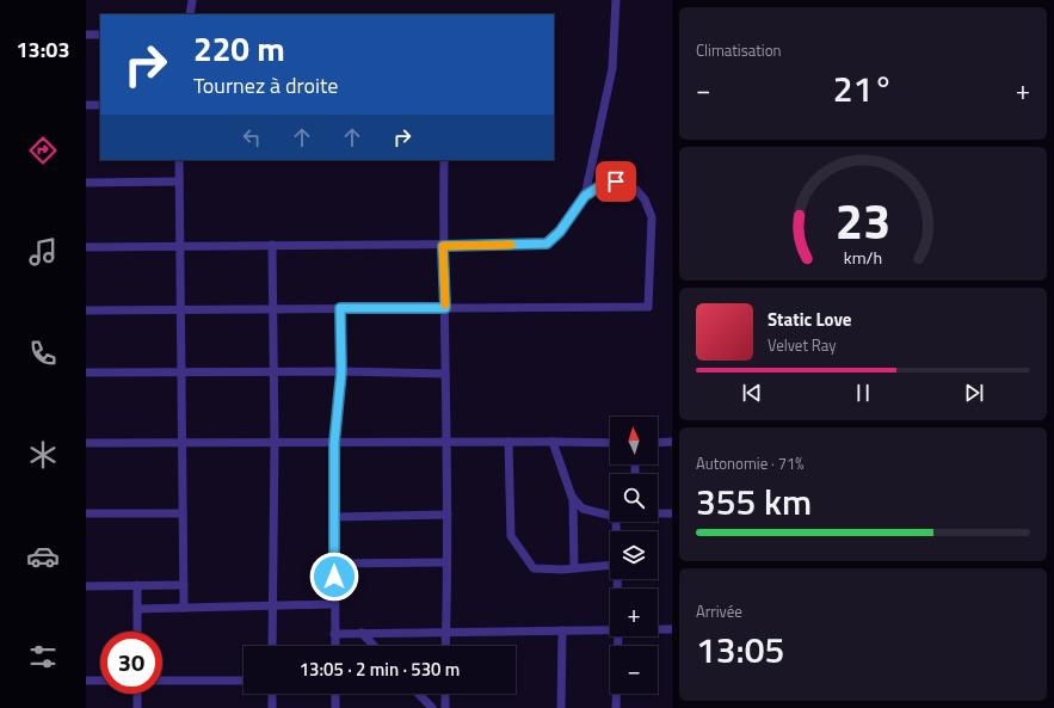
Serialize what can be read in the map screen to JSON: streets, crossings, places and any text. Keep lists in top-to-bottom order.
{
  "north": "top",
  "page": {
    "tabs": "13:03",
    "tile": [
      "Climatisation",
      ["Autonomie · 71%", "355 km"],
      ["Arrivée", "13:05"]
    ],
    "turn": ["220 m", "Tournez à droite"],
    "heat": ["−", "21°", "+"],
    "song": ["Static Love", "Velvet Ray"],
    "map_buttons": ["+", "−"],
    "limit": "30",
    "trip": "13:05 · 2 min · 530 m",
    "gauge": ["23", "km/h"]
  }
}
